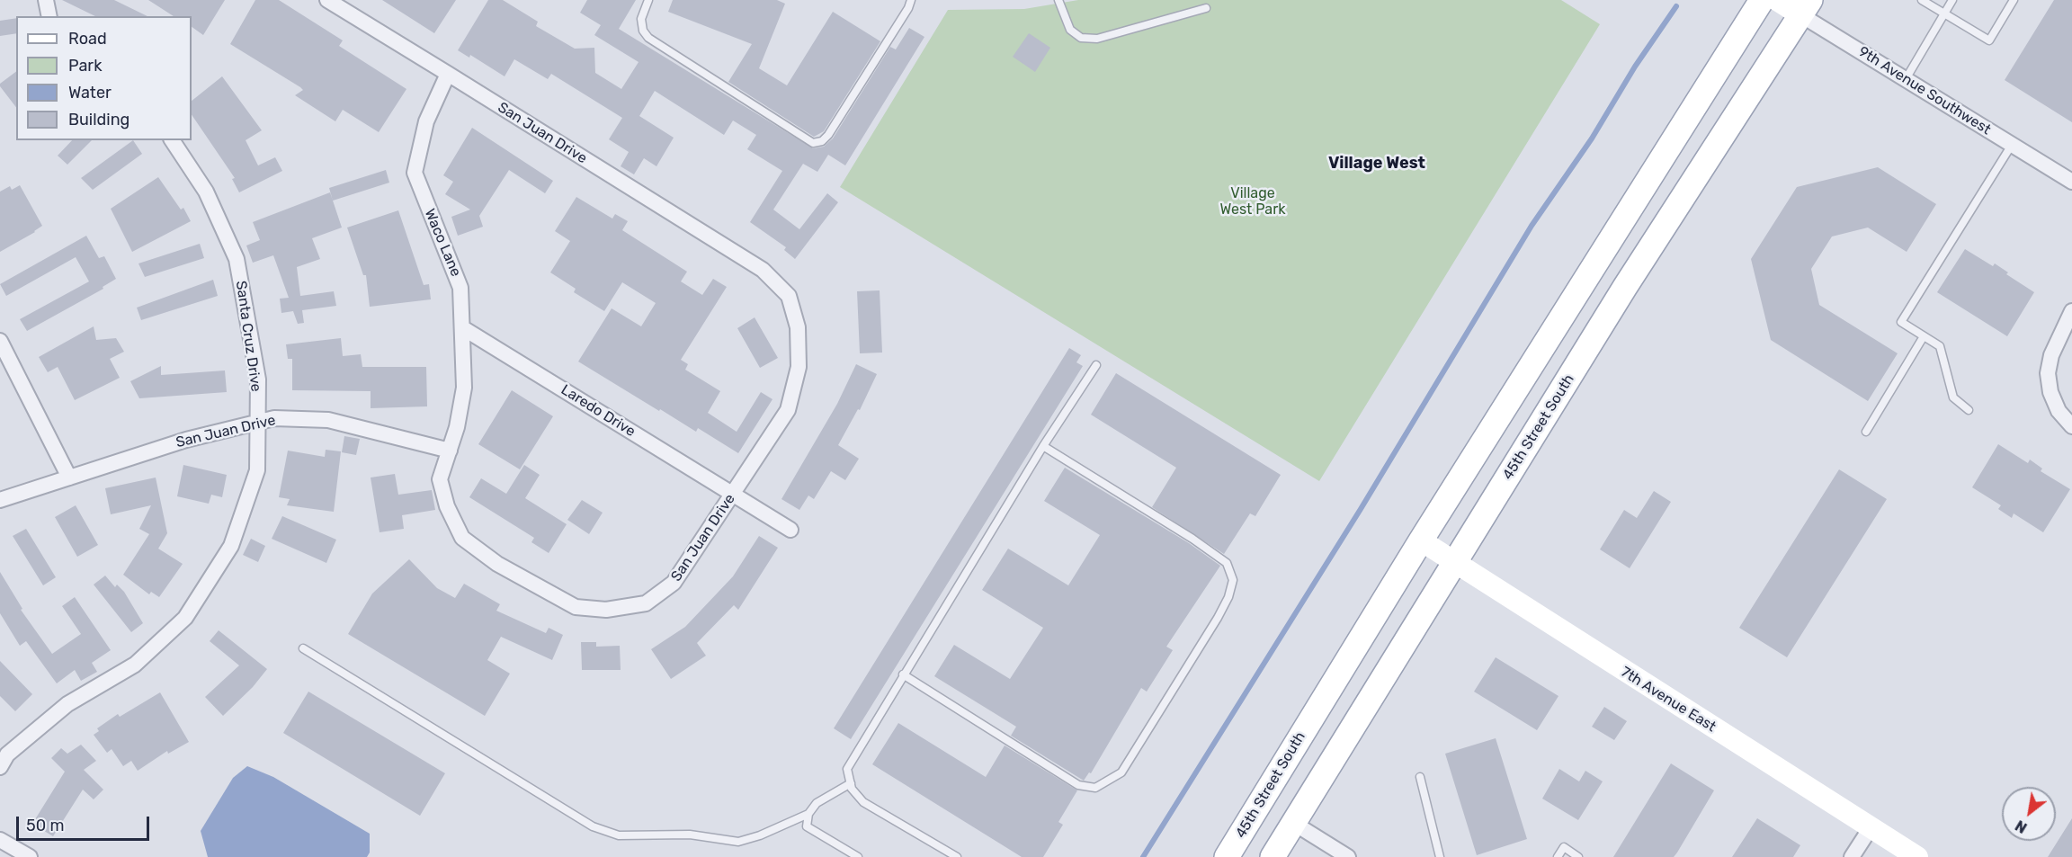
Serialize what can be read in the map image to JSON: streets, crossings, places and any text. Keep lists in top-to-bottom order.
{
  "streets": {
    "main road": ["45th Street South"],
    "street": [
      "9th Avenue Southwest",
      "San Juan Drive",
      "Waco Lane",
      "Santa Cruz Drive",
      "Laredo Drive",
      "7th Avenue East"
    ]
  },
  "crossings": [
    ["9th Avenue Southwest", "45th Street South"],
    ["San Juan Drive", "Waco Lane"],
    ["San Juan Drive", "Santa Cruz Drive"],
    ["San Juan Drive", "Laredo Drive"],
    ["Waco Lane", "Laredo Drive"],
    ["45th Street South", "7th Avenue East"]
  ],
  "districts": ["Village West"],
  "parks": ["Village West Park"],
  "legend": [
    "Road",
    "Park",
    "Water",
    "Building"
  ],
  "scale_bar": "50 m",
  "north": "bottom left"
}
